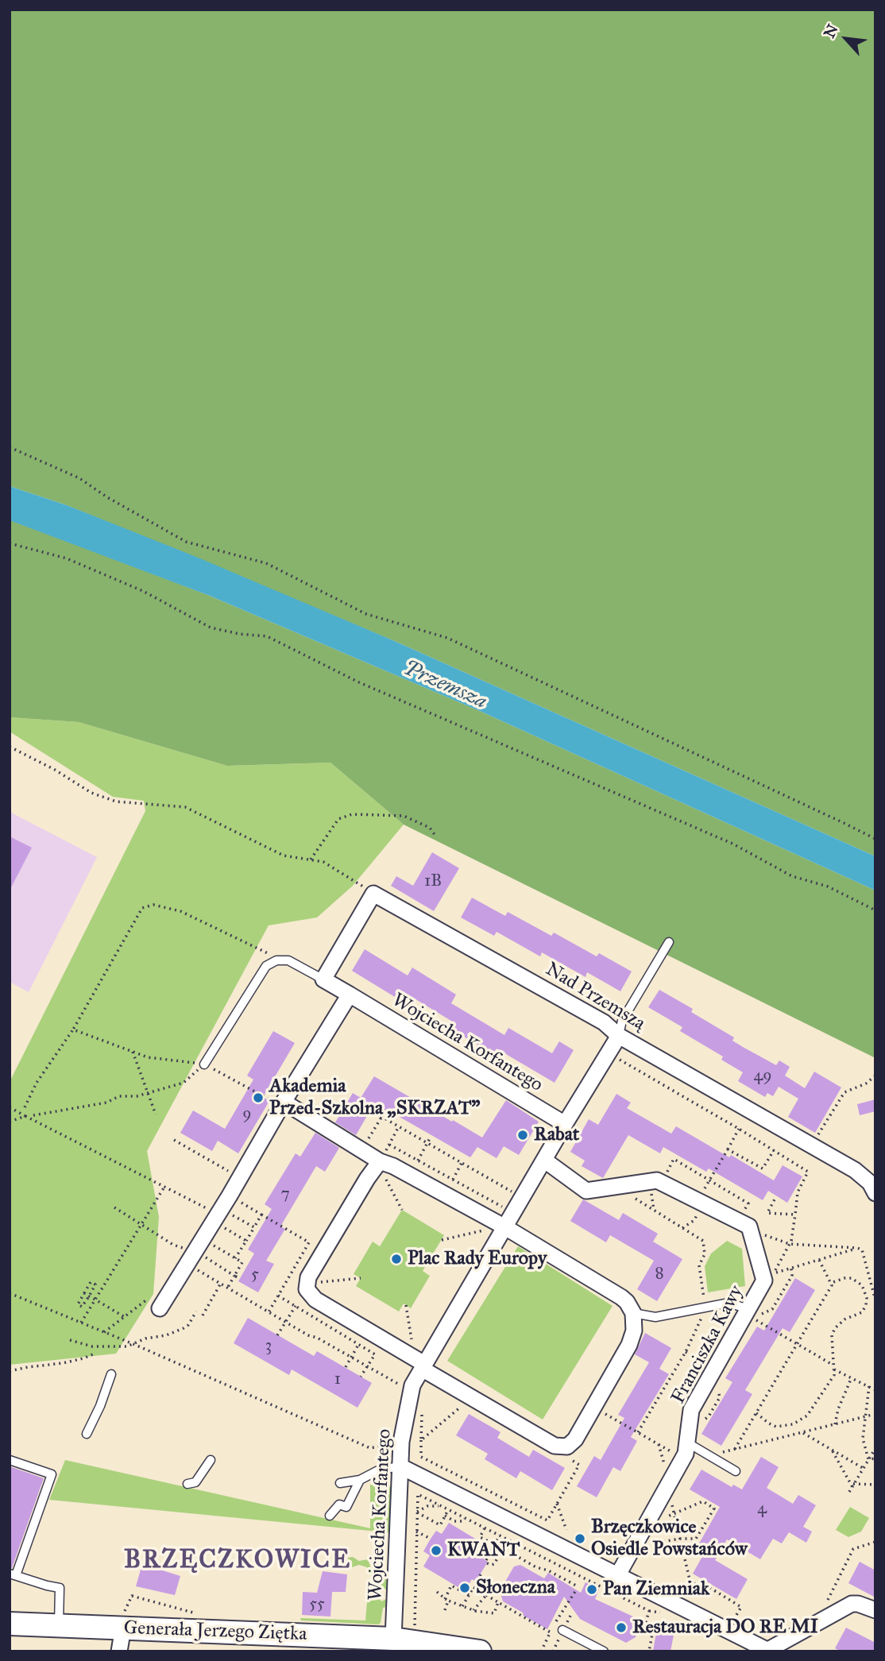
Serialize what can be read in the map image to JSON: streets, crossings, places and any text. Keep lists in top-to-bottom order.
{
  "streets": {
    "main road": ["Generała Jerzego Ziętka"],
    "street": ["Nad Przemszą", "Wojciecha Korfantego", "Franciszka Kawy"]
  },
  "crossings": [
    ["Nad Przemszą", "Wojciecha Korfantego"],
    ["Wojciecha Korfantego", "Generała Jerzego Ziętka"]
  ],
  "districts": ["BRZĘCZKOWICE"],
  "water": ["Przemsza"],
  "places": [
    "Akademia Przed-Szkolna „SKRZAT”",
    "Rabat",
    "Plac Rady Europy",
    "Brzęczkowice Osiedle Powstańców",
    "KWANT",
    "Słoneczna",
    "Pan Ziemniak",
    "Restauracja DO RE MI"
  ],
  "house_numbers": [
    "1B",
    "49",
    "9",
    "7",
    "8",
    "5",
    "3",
    "1",
    "4",
    "55"
  ],
  "north": "top left"
}
